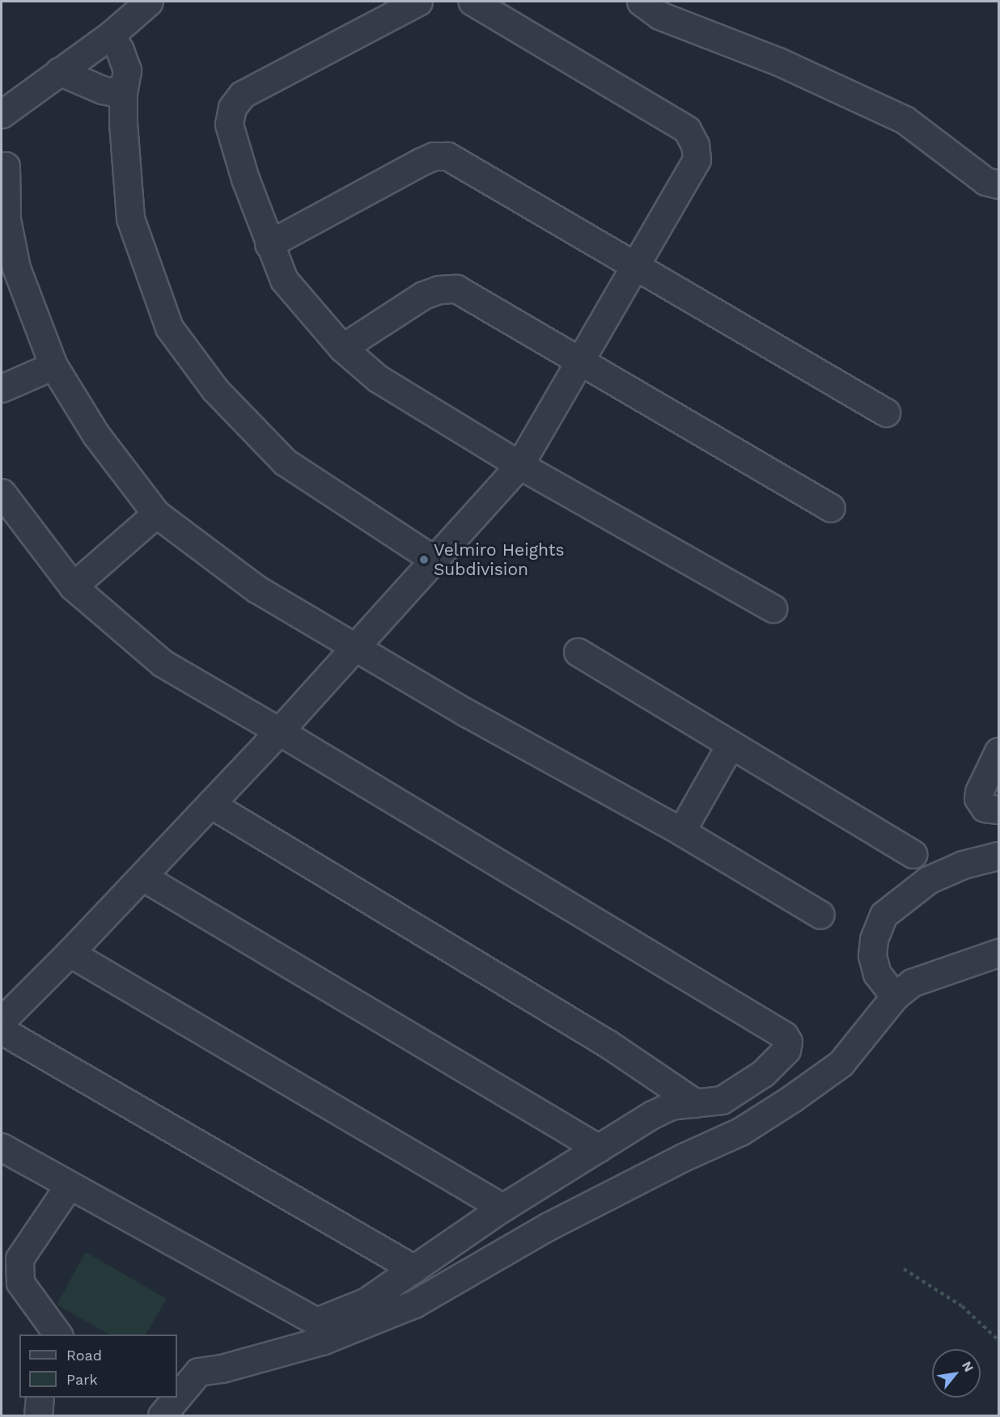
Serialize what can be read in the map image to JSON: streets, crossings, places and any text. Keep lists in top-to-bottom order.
{
  "places": ["Velmiro Heights Subdivision"],
  "legend": ["Road", "Park"],
  "north": "top right"
}
